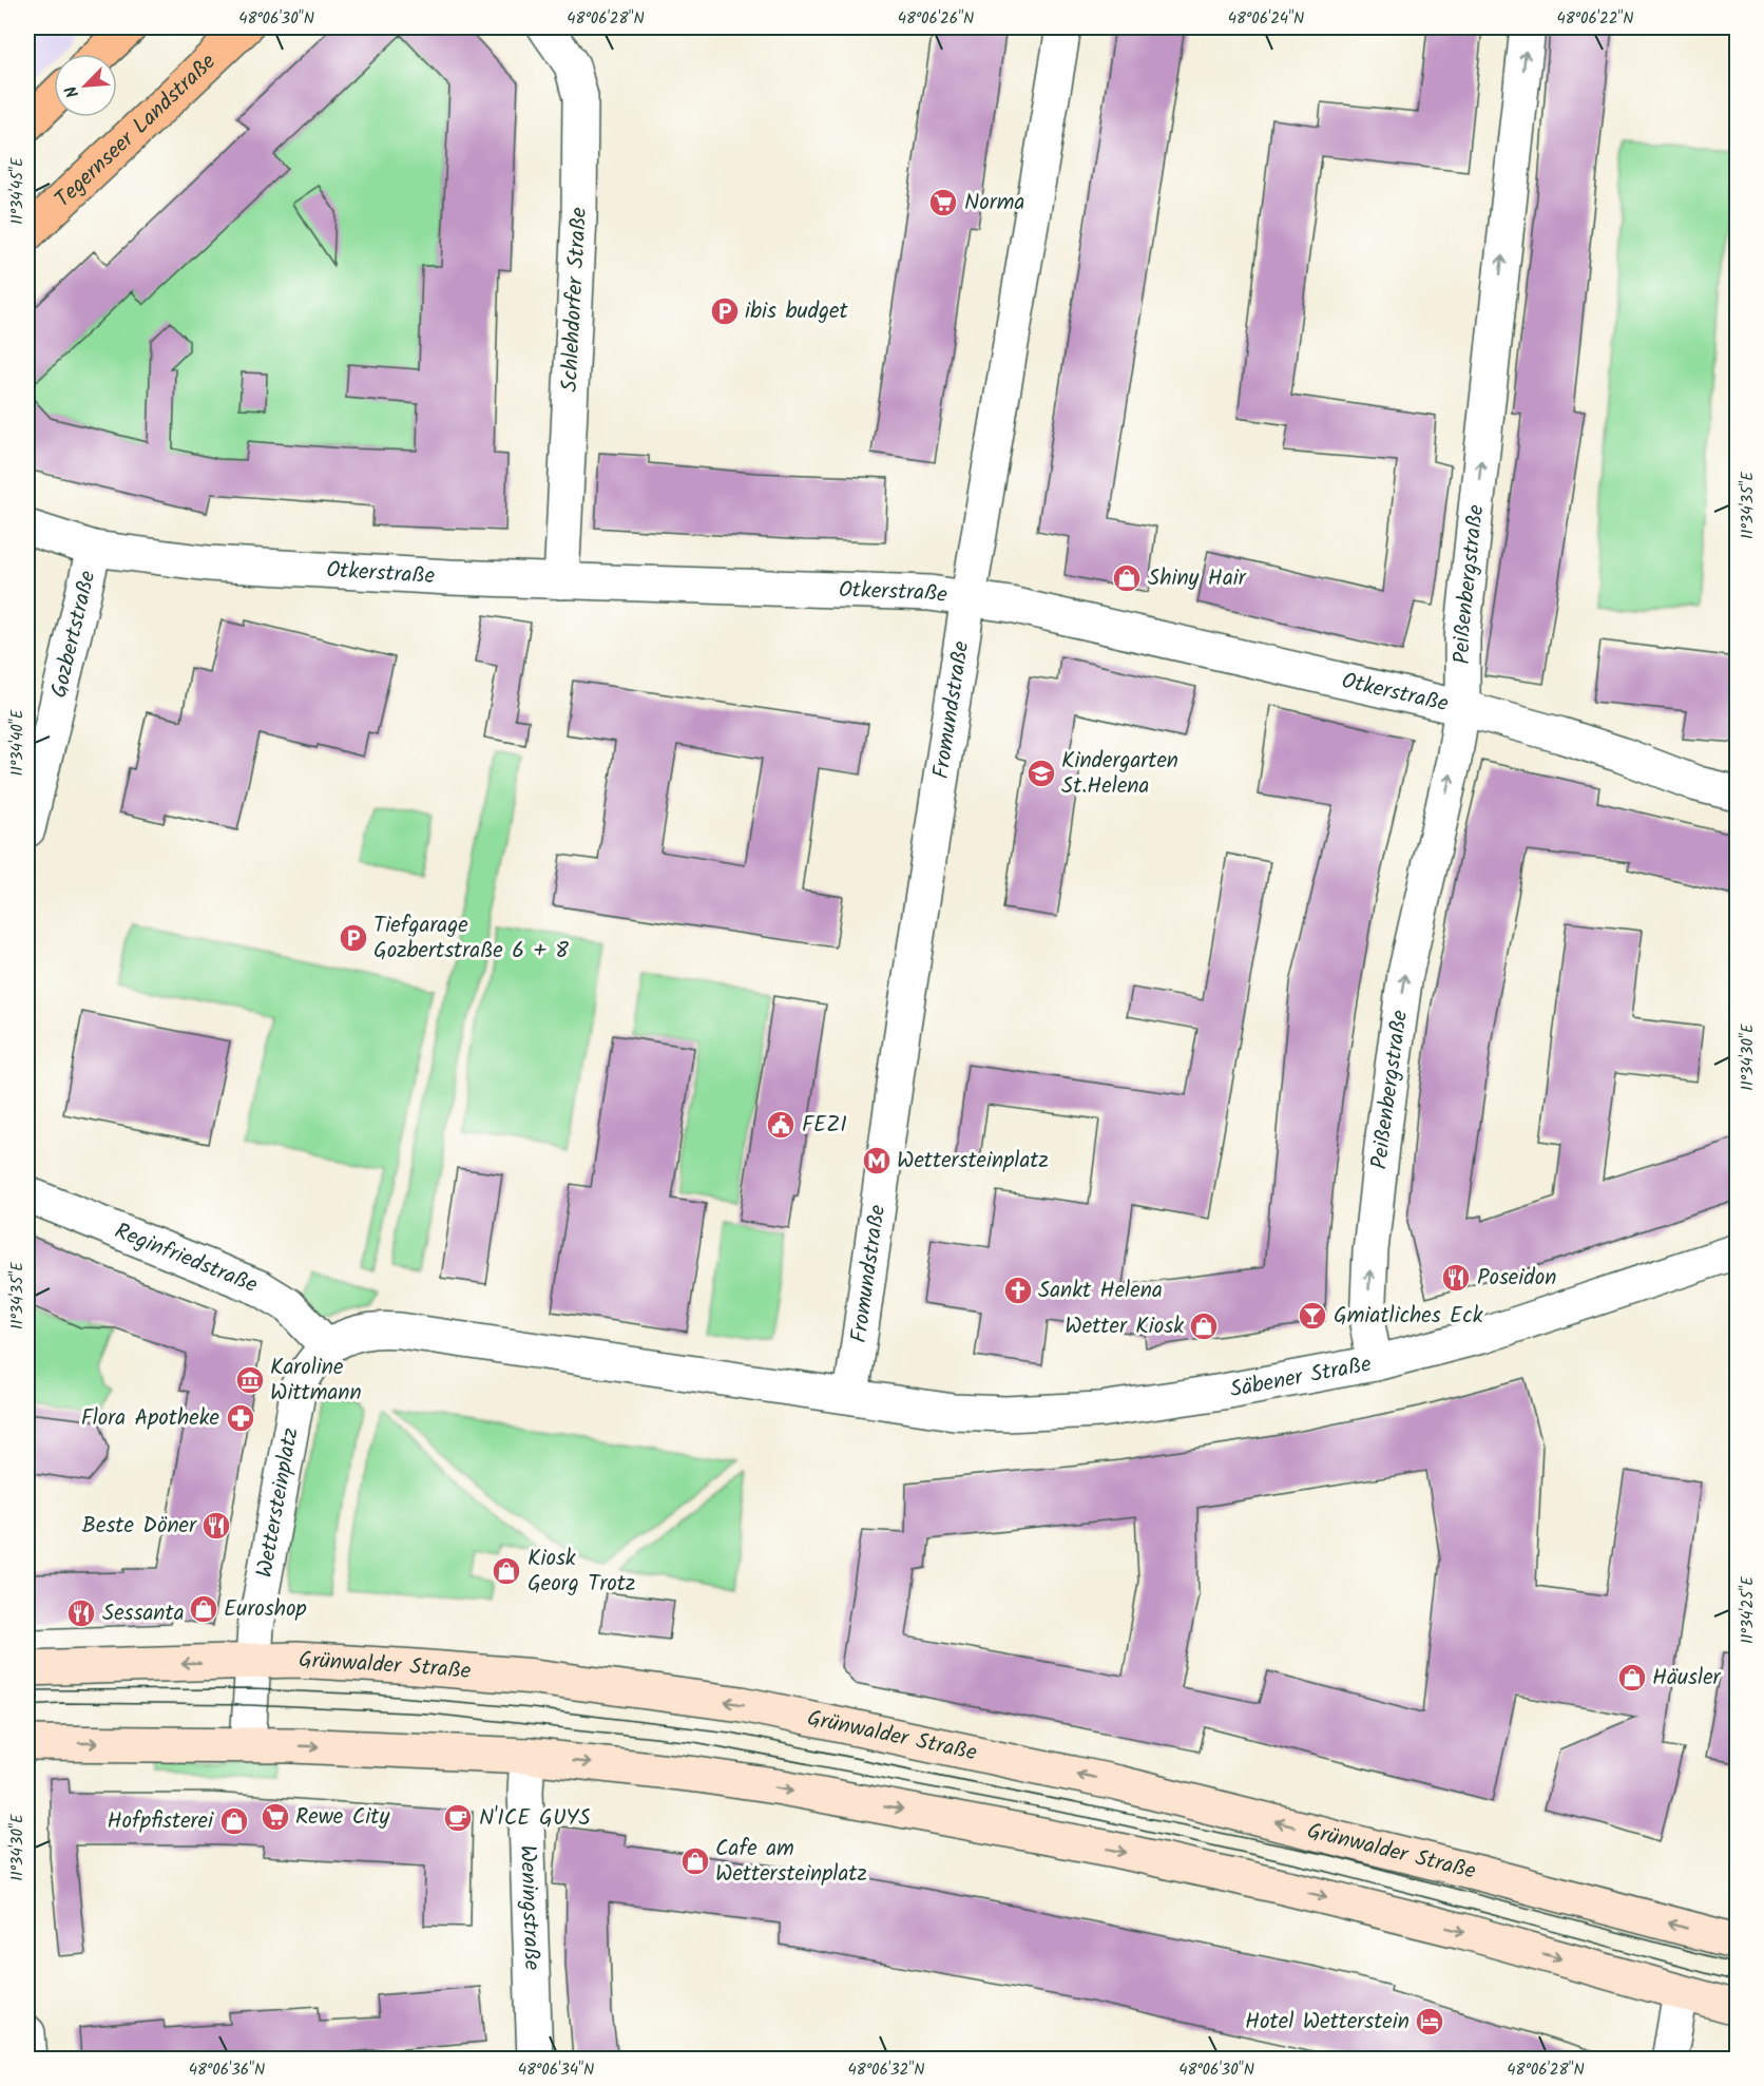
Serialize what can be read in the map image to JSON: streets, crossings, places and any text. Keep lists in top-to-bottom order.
{
  "streets": {
    "highway": ["Tegernseer Landstraße"],
    "main road": ["Grünwalder Straße"],
    "street": [
      "Schlehdorfer Straße",
      "Otkerstraße",
      "Peißenbergstraße",
      "Gozbertstraße",
      "Fromundstraße",
      "Reginfriedstraße",
      "Säbener Straße",
      "Wettersteinplatz",
      "Weningstraße"
    ]
  },
  "crossings": [
    ["Schlehdorfer Straße", "Otkerstraße"],
    ["Otkerstraße", "Peißenbergstraße"],
    ["Otkerstraße", "Gozbertstraße"],
    ["Otkerstraße", "Fromundstraße"],
    ["Peißenbergstraße", "Säbener Straße"],
    ["Fromundstraße", "Säbener Straße"],
    ["Fromundstraße", "Wettersteinplatz"],
    ["Reginfriedstraße", "Wettersteinplatz"],
    ["Säbener Straße", "Wettersteinplatz"],
    ["Wettersteinplatz", "Grünwalder Straße"]
  ],
  "one_way": ["Peißenbergstraße"],
  "places": {
    "supermarket": ["Norma", "Rewe City"],
    "parking": ["ibis budget", "Tiefgarage Gozbertstraße 6 + 8"],
    "shop": [
      "Shiny Hair",
      "Wetter Kiosk",
      "Kiosk Georg Trotz",
      "Euroshop",
      "Häusler",
      "Hofpfisterei",
      "Cafe am Wettersteinplatz"
    ],
    "school or university": ["Kindergarten St.Helena"],
    "public building": ["FEZI"],
    "metro station": ["Wettersteinplatz"],
    "restaurant": ["Poseidon", "Beste Döner", "Sessanta"],
    "church": ["Sankt Helena"],
    "bar": ["Gmiatliches Eck"],
    "museum": ["Karoline Wittmann"],
    "pharmacy": ["Flora Apotheke"],
    "cafe": ["N'ICE GUYS"],
    "hotel": ["Hotel Wetterstein"]
  },
  "north": "bottom left",
  "coordinates": [
    "48°06'30\"N",
    "48°06'28\"N",
    "48°06'26\"N",
    "48°06'24\"N",
    "48°06'22\"N",
    "11°34'45\"E",
    "11°34'35\"E",
    "11°34'40\"E",
    "11°34'30\"E",
    "11°34'25\"E",
    "48°06'36\"N",
    "48°06'34\"N",
    "48°06'32\"N"
  ]
}
